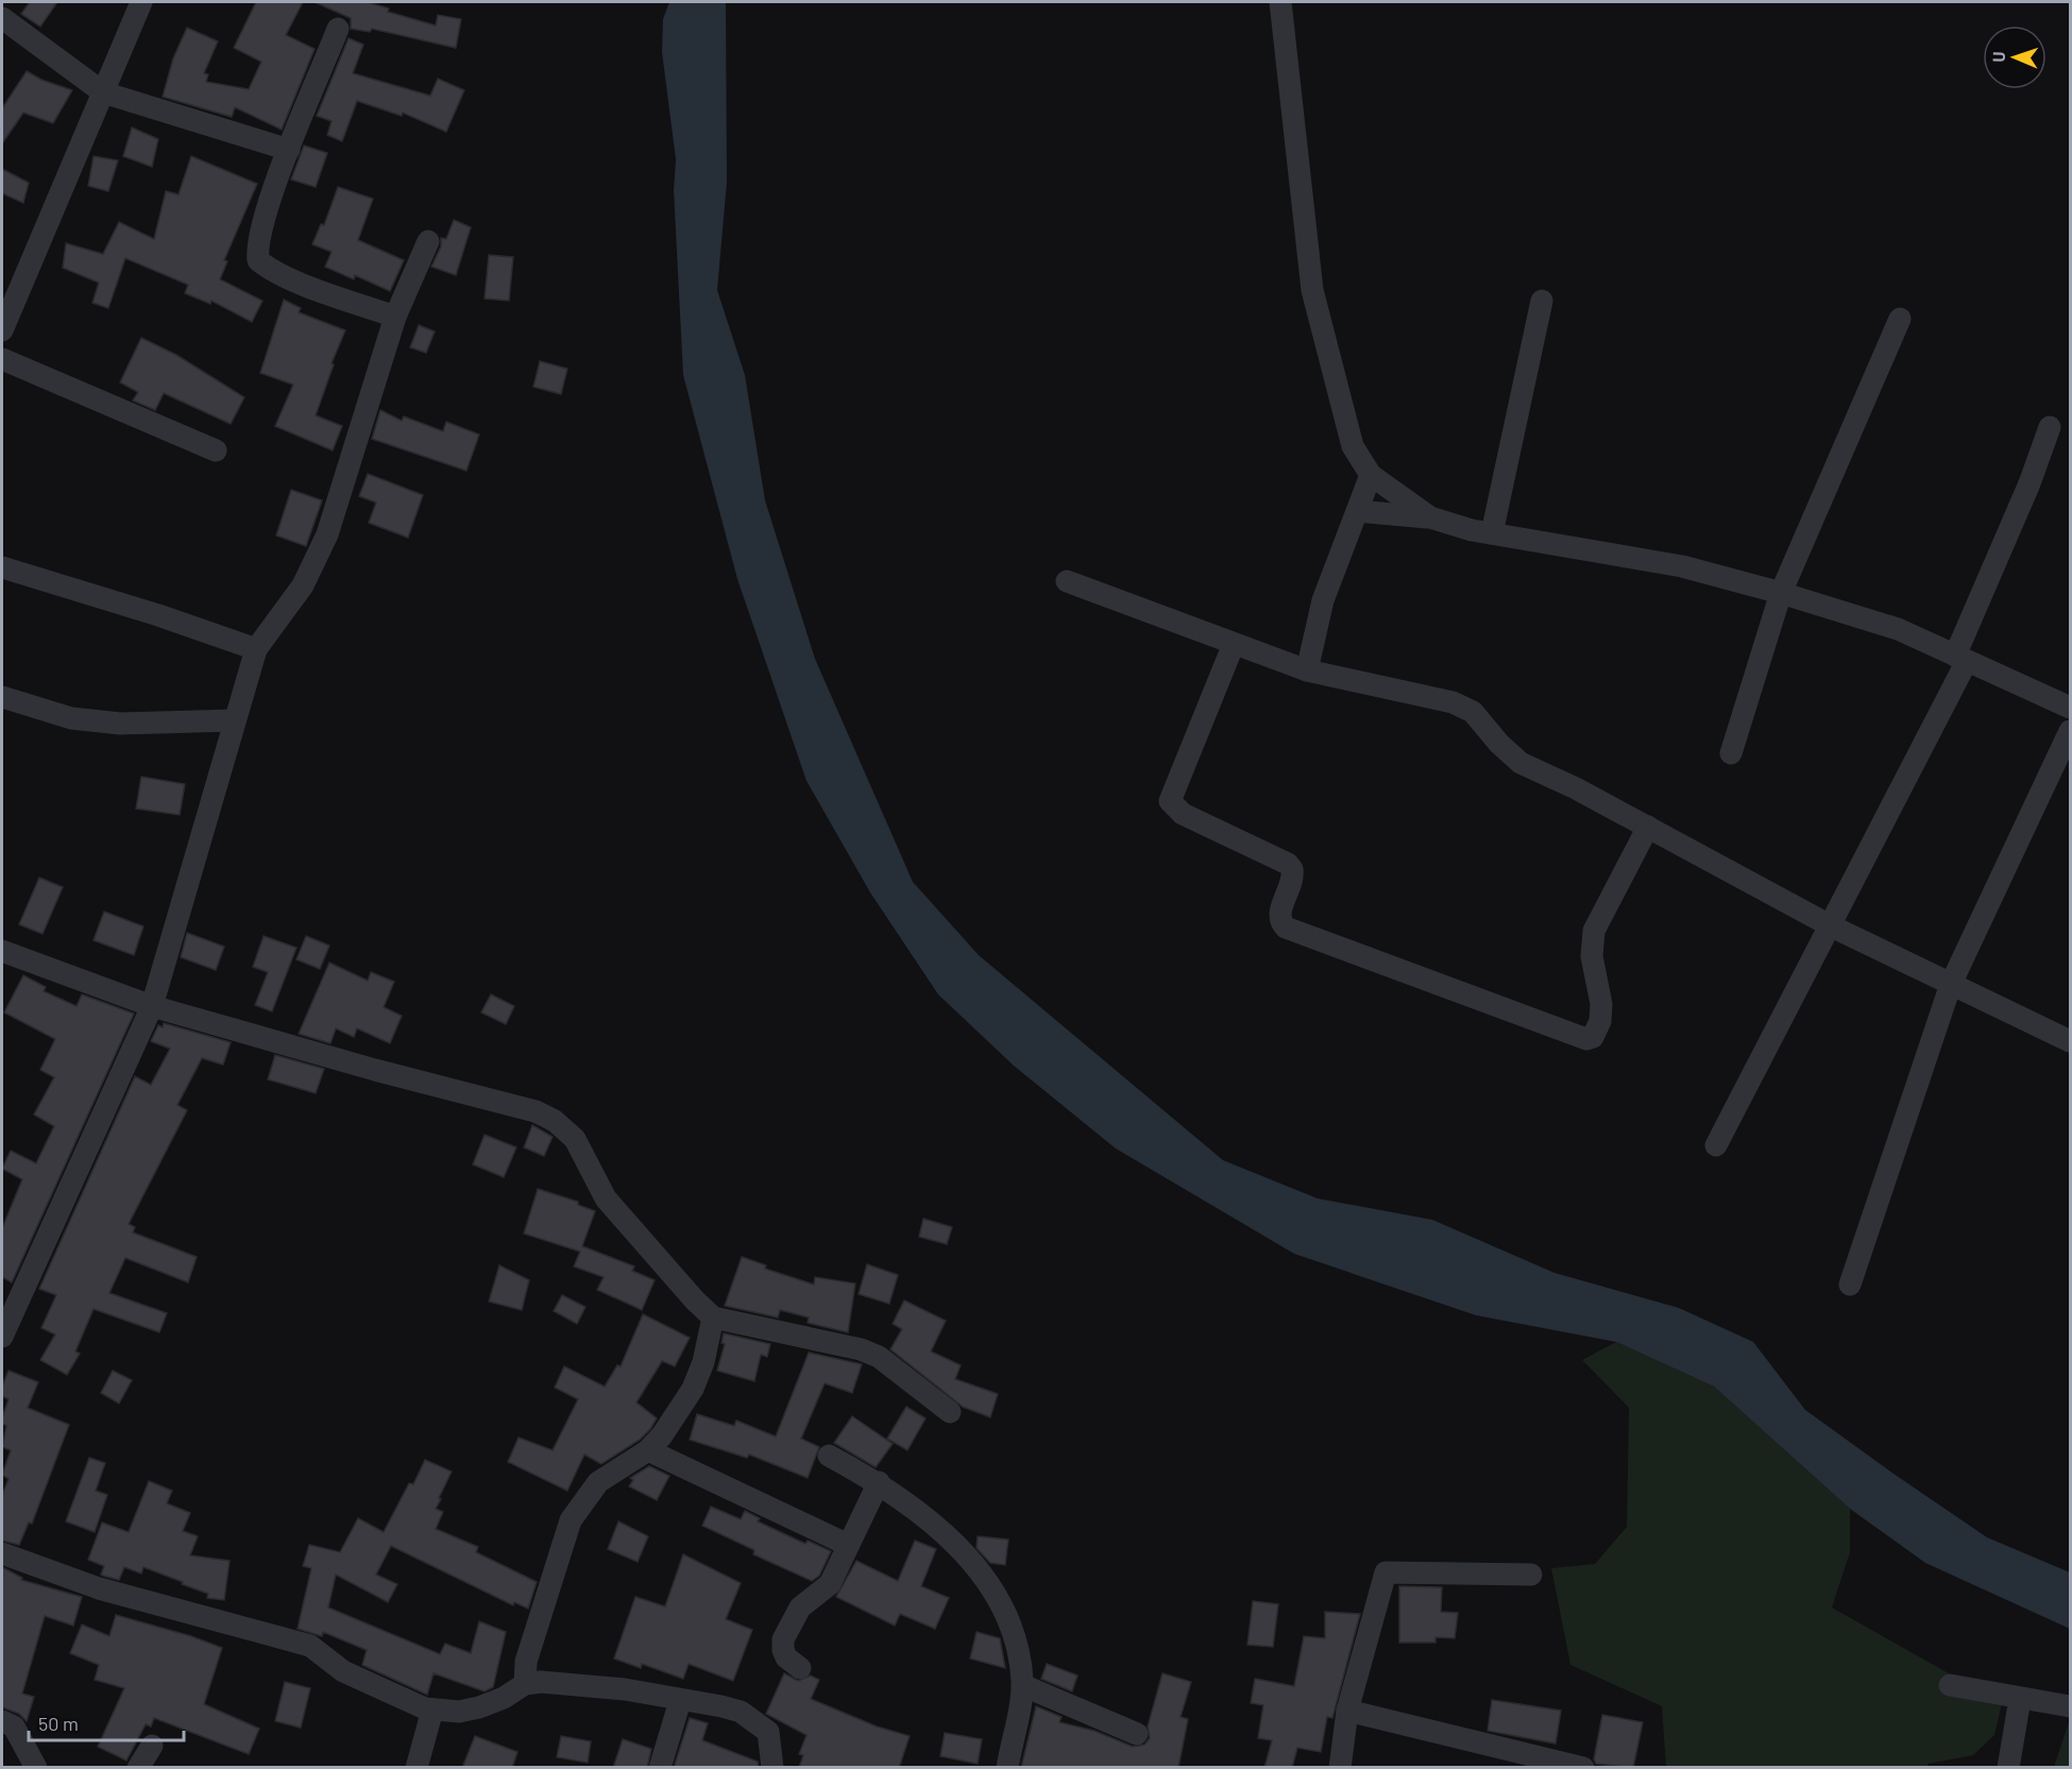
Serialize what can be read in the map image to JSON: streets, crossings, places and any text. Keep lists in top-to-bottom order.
{
  "scale_bar": "50 m",
  "north": "left"
}
